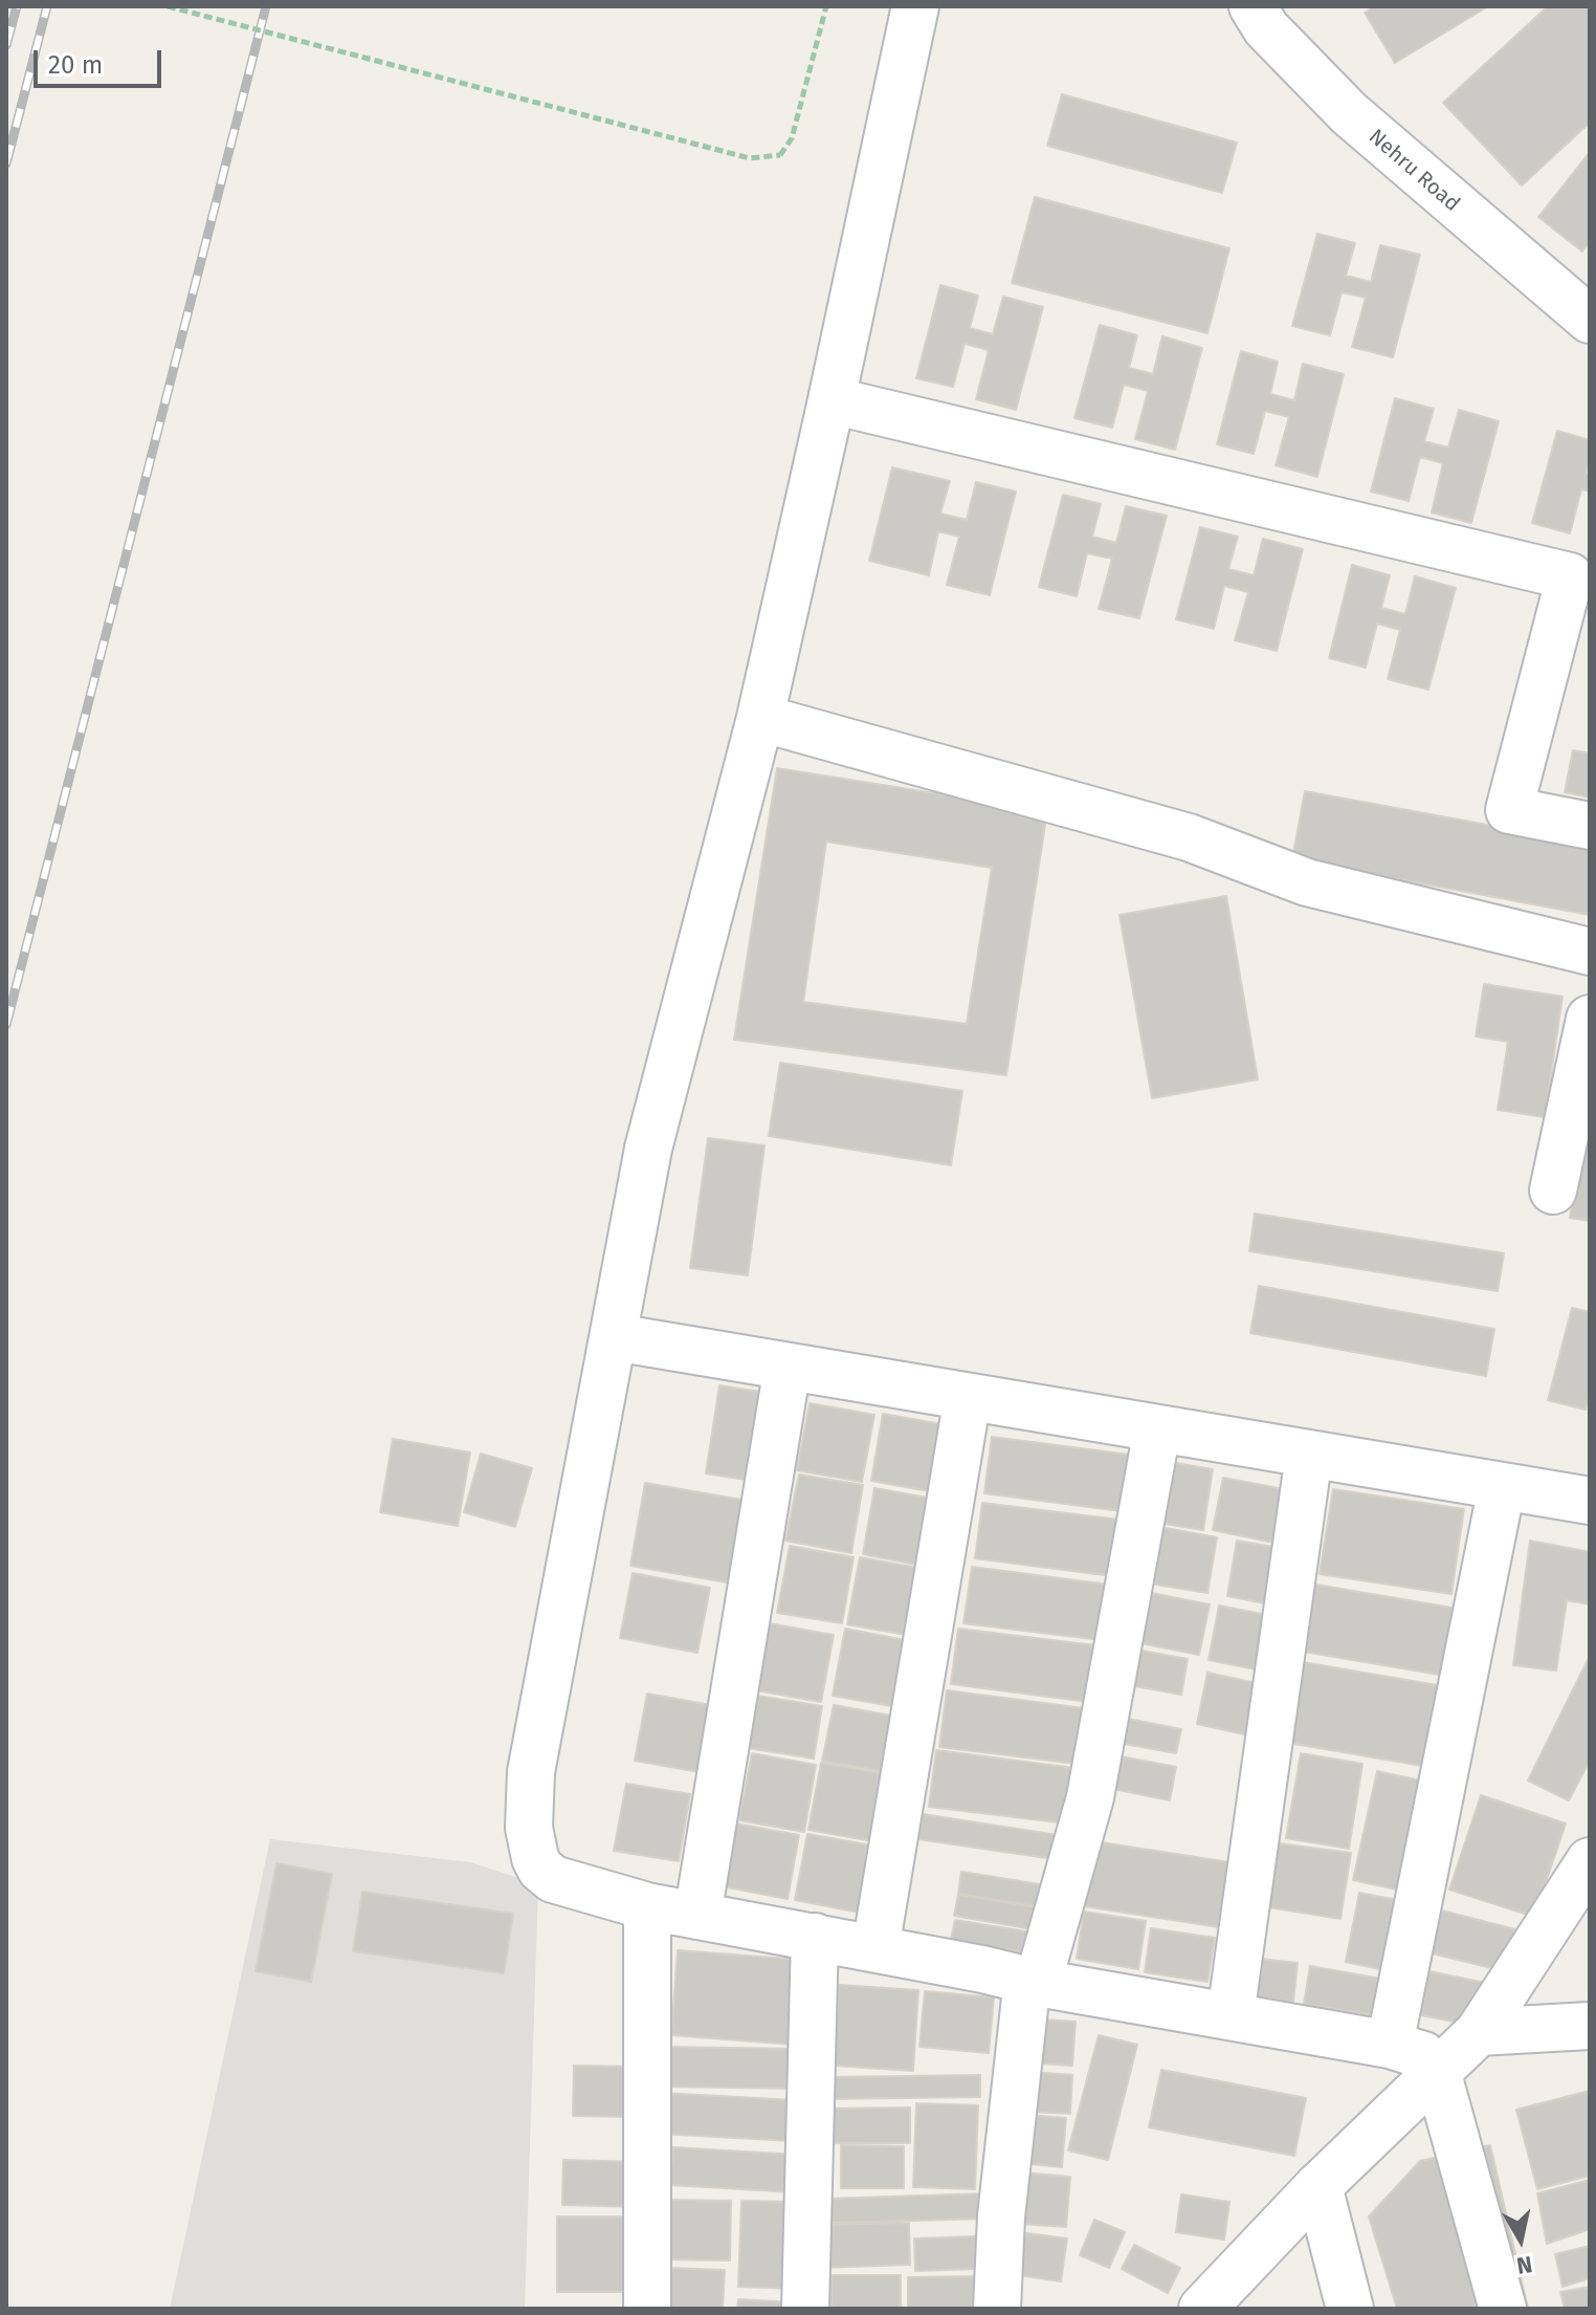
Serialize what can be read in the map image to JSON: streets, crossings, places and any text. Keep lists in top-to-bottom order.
{
  "streets": {
    "street": ["Nehru Road"]
  },
  "scale_bar": "20 m",
  "north": "bottom"
}
